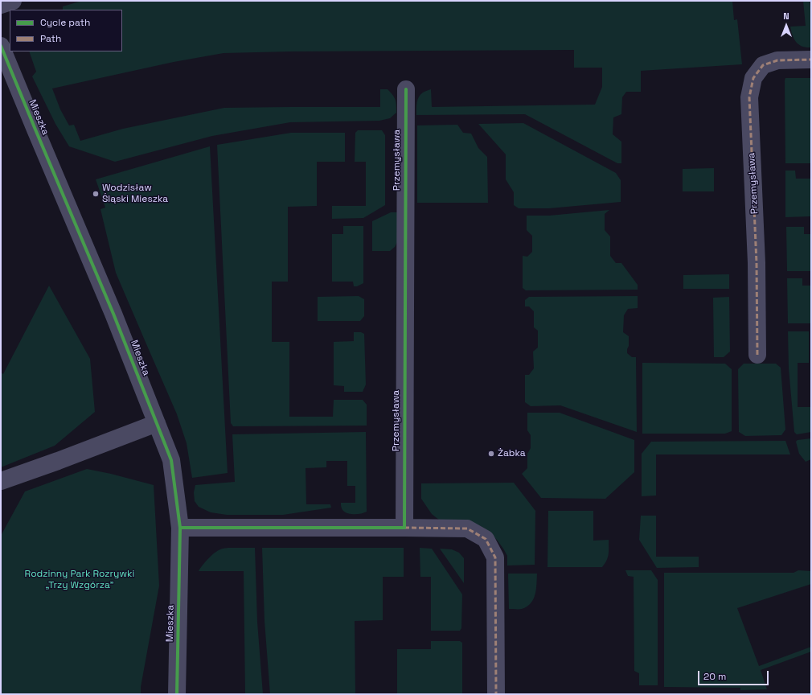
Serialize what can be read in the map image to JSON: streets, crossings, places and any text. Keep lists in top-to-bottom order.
{
  "streets": {
    "street": ["Mieszka", "Przemysława"]
  },
  "parks": ["Rodzinny Park Rozrywki „Trzy Wzgórza”"],
  "places": ["Wodzisław Śląski Mieszka", "Żabka"],
  "legend": ["Cycle path", "Path"],
  "scale_bar": "20 m",
  "north": "top"
}
